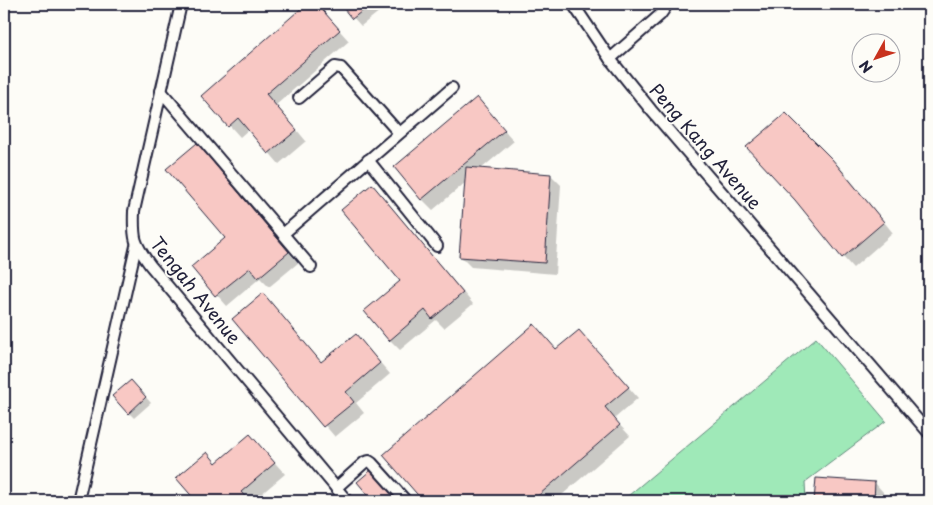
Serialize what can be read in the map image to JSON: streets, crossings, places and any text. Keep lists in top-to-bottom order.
{
  "streets": {
    "lane": ["Peng Kang Avenue", "Tengah Avenue"]
  },
  "north": "bottom left"
}
